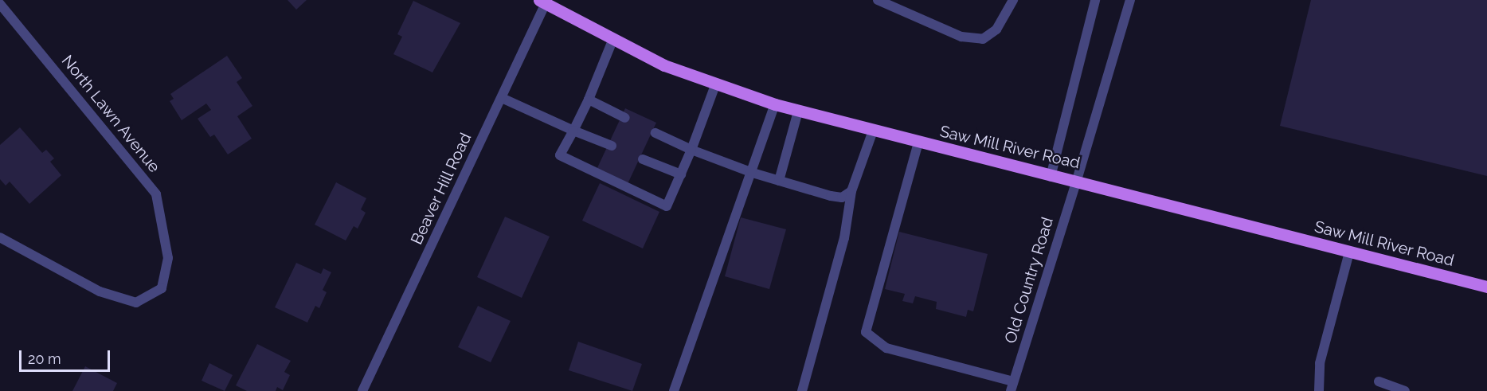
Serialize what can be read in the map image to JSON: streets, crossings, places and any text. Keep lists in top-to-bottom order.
{
  "streets": {
    "main road": ["Saw Mill River Road"],
    "street": ["North Lawn Avenue", "Beaver Hill Road", "Old Country Road"]
  },
  "crossings": [
    ["Saw Mill River Road", "Beaver Hill Road"],
    ["Saw Mill River Road", "Old Country Road"]
  ],
  "scale_bar": "20 m"
}
